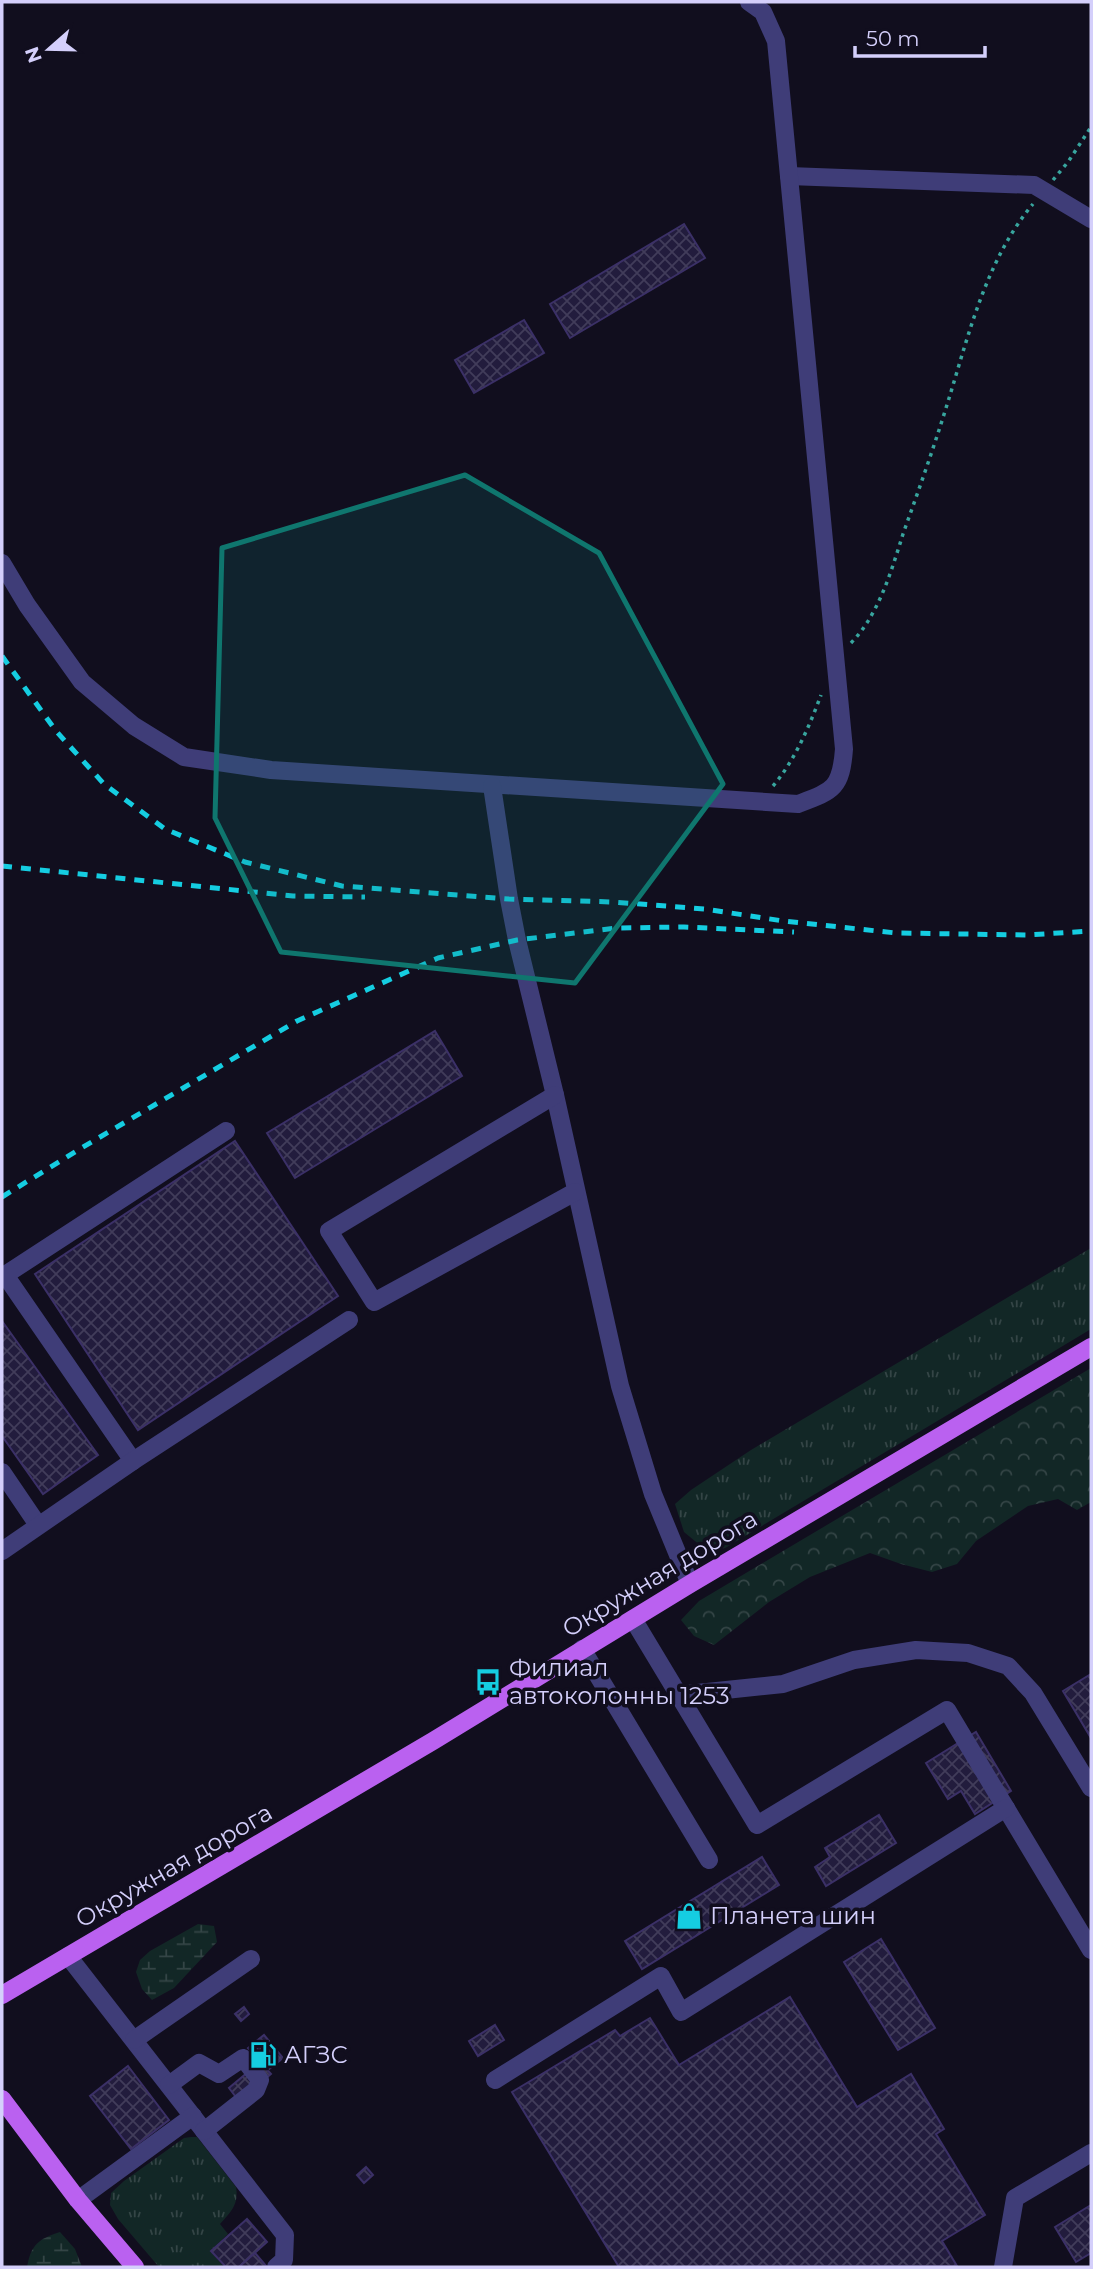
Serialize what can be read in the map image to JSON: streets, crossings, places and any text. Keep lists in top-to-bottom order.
{
  "streets": {
    "main road": ["Окружная дорога"]
  },
  "places": {
    "bus stop": ["Филиал автоколонны 1253"],
    "shop": ["Планета шин"],
    "fuel station": ["АГЗС"]
  },
  "scale_bar": "50 m",
  "north": "left"
}
